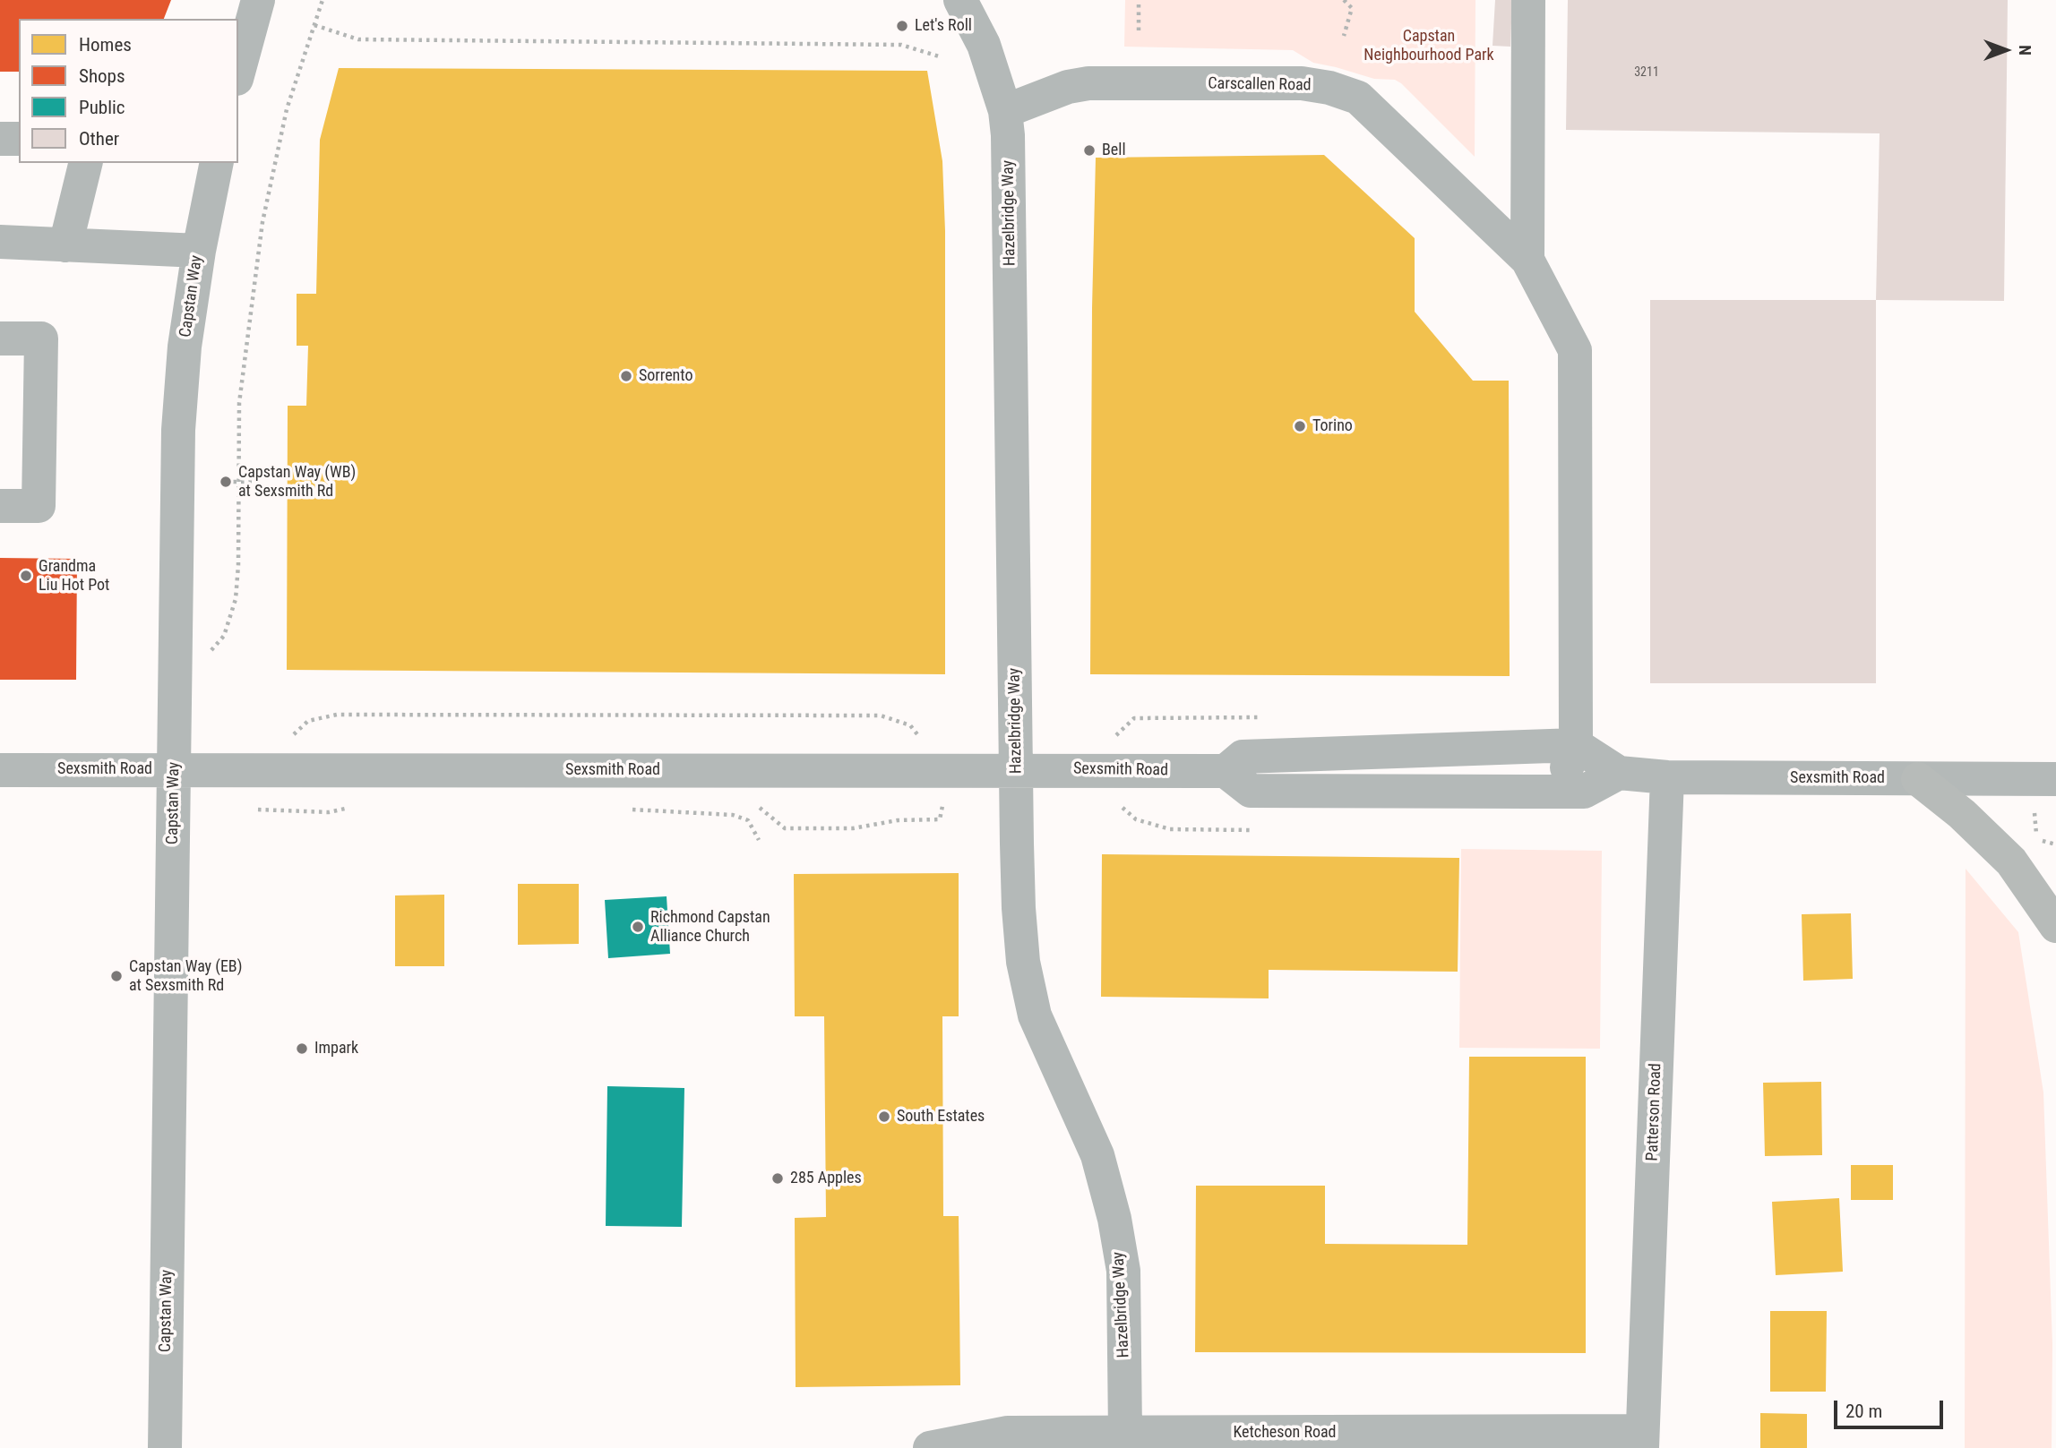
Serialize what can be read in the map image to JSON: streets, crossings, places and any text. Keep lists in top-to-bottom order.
{
  "streets": {
    "street": [
      "Carscallen Road",
      "Hazelbridge Way",
      "Capstan Way",
      "Sexsmith Road",
      "Patterson Road",
      "Ketcheson Road"
    ]
  },
  "crossings": [
    ["Carscallen Road", "Hazelbridge Way"],
    ["Hazelbridge Way", "Sexsmith Road"],
    ["Hazelbridge Way", "Ketcheson Road"],
    ["Capstan Way", "Sexsmith Road"],
    ["Sexsmith Road", "Patterson Road"],
    ["Patterson Road", "Ketcheson Road"]
  ],
  "parks": ["Capstan Neighbourhood Park"],
  "places": [
    "Let's Roll",
    "Bell",
    "Sorrento",
    "Torino",
    "Capstan Way (WB) at Sexsmith Rd",
    "Grandma Liu Hot Pot",
    "Richmond Capstan Alliance Church",
    "Capstan Way (EB) at Sexsmith Rd",
    "Impark",
    "South Estates",
    "285 Apples"
  ],
  "house_numbers": ["3211"],
  "legend": [
    "Homes",
    "Shops",
    "Public",
    "Other"
  ],
  "scale_bar": "20 m",
  "north": "right"
}
